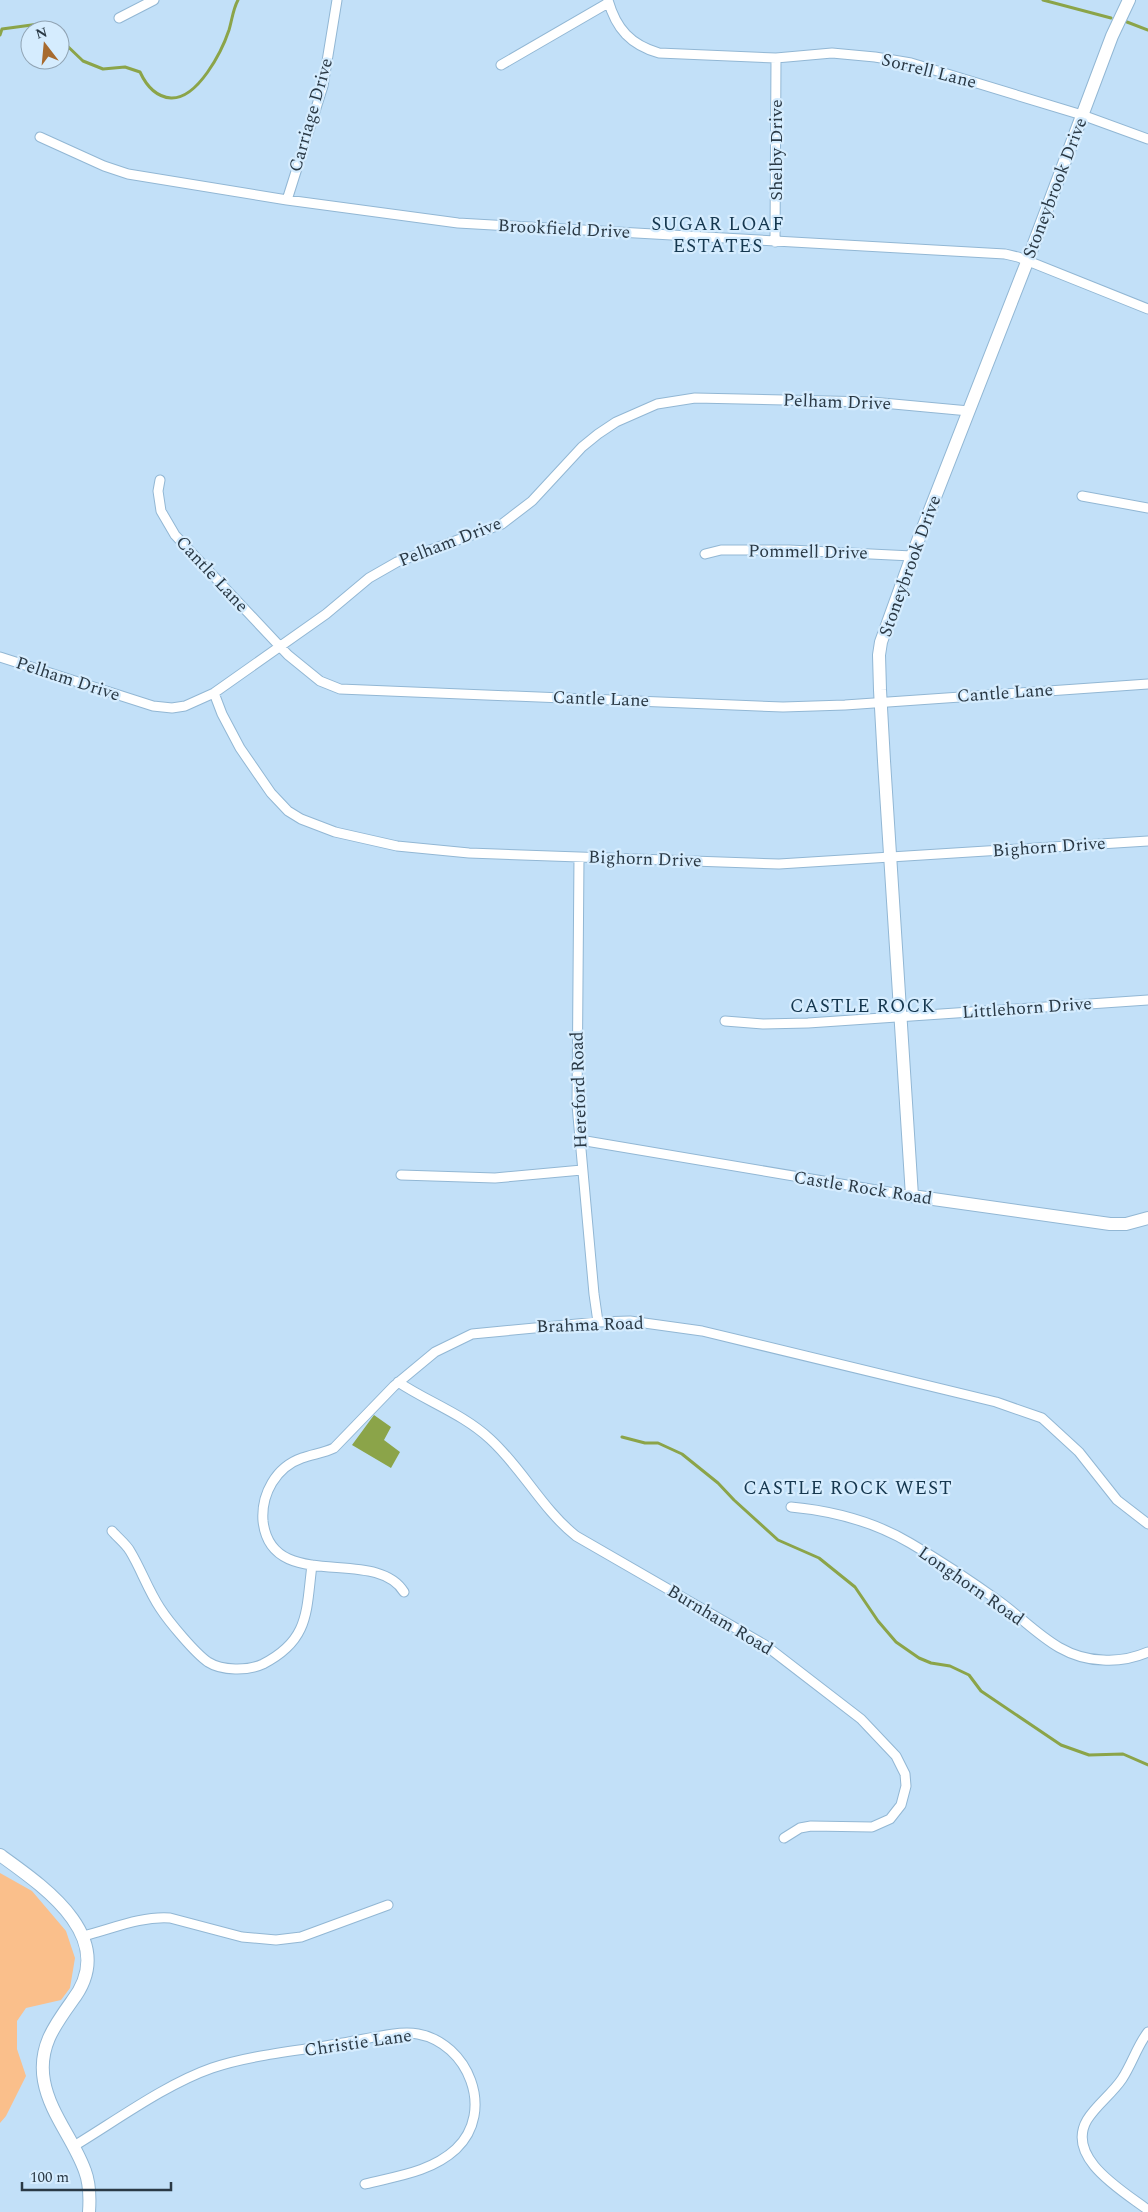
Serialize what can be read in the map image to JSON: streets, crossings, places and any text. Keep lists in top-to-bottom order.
{
  "streets": {
    "street": [
      "Sorrell Lane",
      "Carriage Drive",
      "Shelby Drive",
      "Stoneybrook Drive",
      "Brookfield Drive",
      "Pelham Drive",
      "Pommell Drive",
      "Cantle Lane",
      "Bighorn Drive",
      "Littlehorn Drive",
      "Hereford Road",
      "Castle Rock Road",
      "Brahma Road",
      "Longhorn Road",
      "Burnham Road",
      "Christie Lane"
    ]
  },
  "crossings": [
    ["Sorrell Lane", "Shelby Drive"],
    ["Sorrell Lane", "Stoneybrook Drive"],
    ["Carriage Drive", "Brookfield Drive"],
    ["Shelby Drive", "Brookfield Drive"],
    ["Stoneybrook Drive", "Brookfield Drive"],
    ["Stoneybrook Drive", "Pelham Drive"],
    ["Stoneybrook Drive", "Pommell Drive"],
    ["Stoneybrook Drive", "Cantle Lane"],
    ["Stoneybrook Drive", "Bighorn Drive"],
    ["Stoneybrook Drive", "Littlehorn Drive"],
    ["Stoneybrook Drive", "Castle Rock Road"],
    ["Pelham Drive", "Cantle Lane"],
    ["Pelham Drive", "Bighorn Drive"],
    ["Bighorn Drive", "Hereford Road"],
    ["Hereford Road", "Castle Rock Road"],
    ["Hereford Road", "Brahma Road"],
    ["Brahma Road", "Burnham Road"]
  ],
  "districts": ["SUGAR LOAF ESTATES", "CASTLE ROCK", "CASTLE ROCK WEST"],
  "scale_bar": "100 m",
  "north": "top"
}
